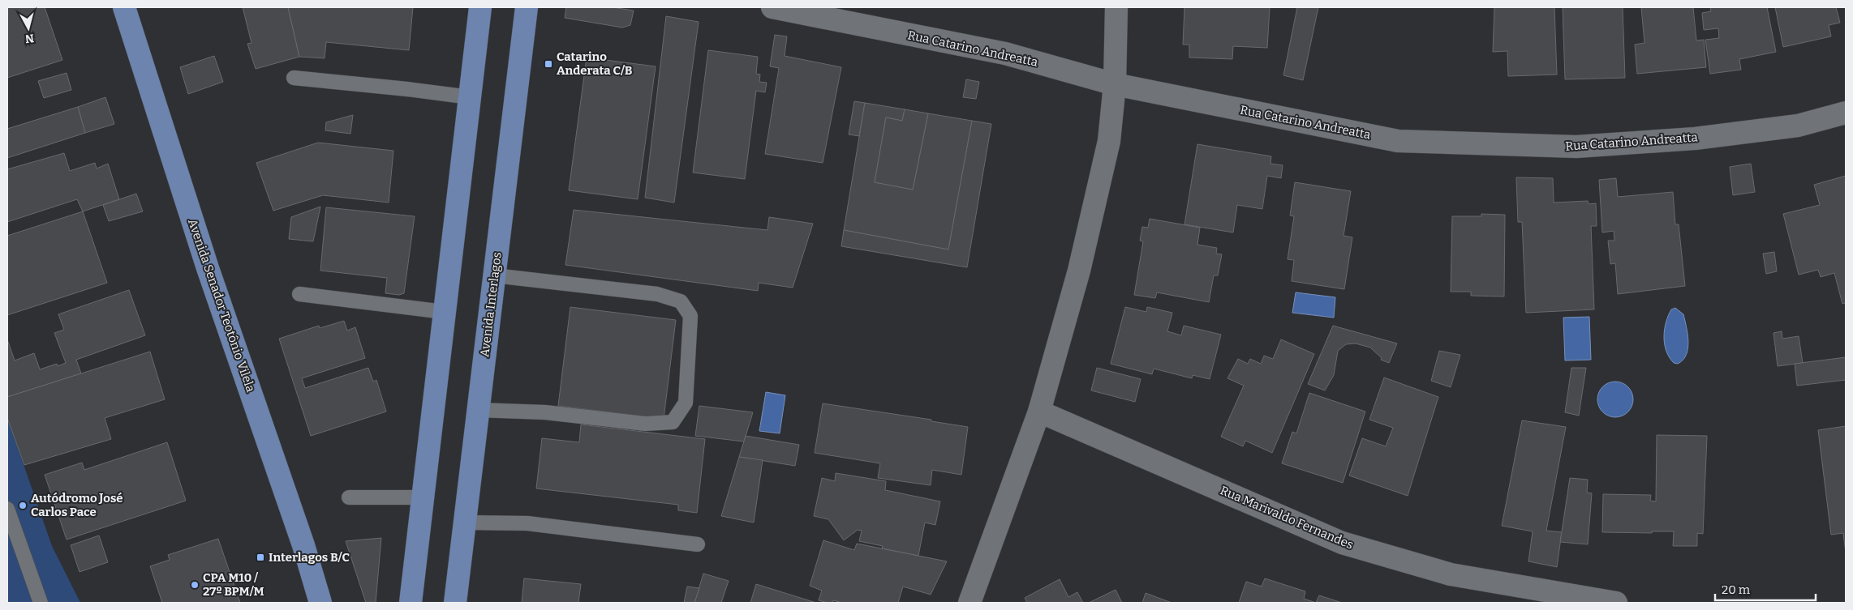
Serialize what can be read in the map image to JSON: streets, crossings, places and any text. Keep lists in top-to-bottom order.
{
  "streets": {
    "main road": ["Avenida Interlagos", "Avenida Senador Teotônio Vilela"],
    "street": ["Rua Catarino Andreatta", "Rua Marivaldo Fernandes"]
  },
  "places": {
    "transit": ["Catarino Anderata C/B", "Interlagos B/C"],
    "other": ["Autódromo José Carlos Pace", "CPA M10 / 27º BPM/M"]
  },
  "scale_bar": "20 m",
  "north": "bottom"
}
